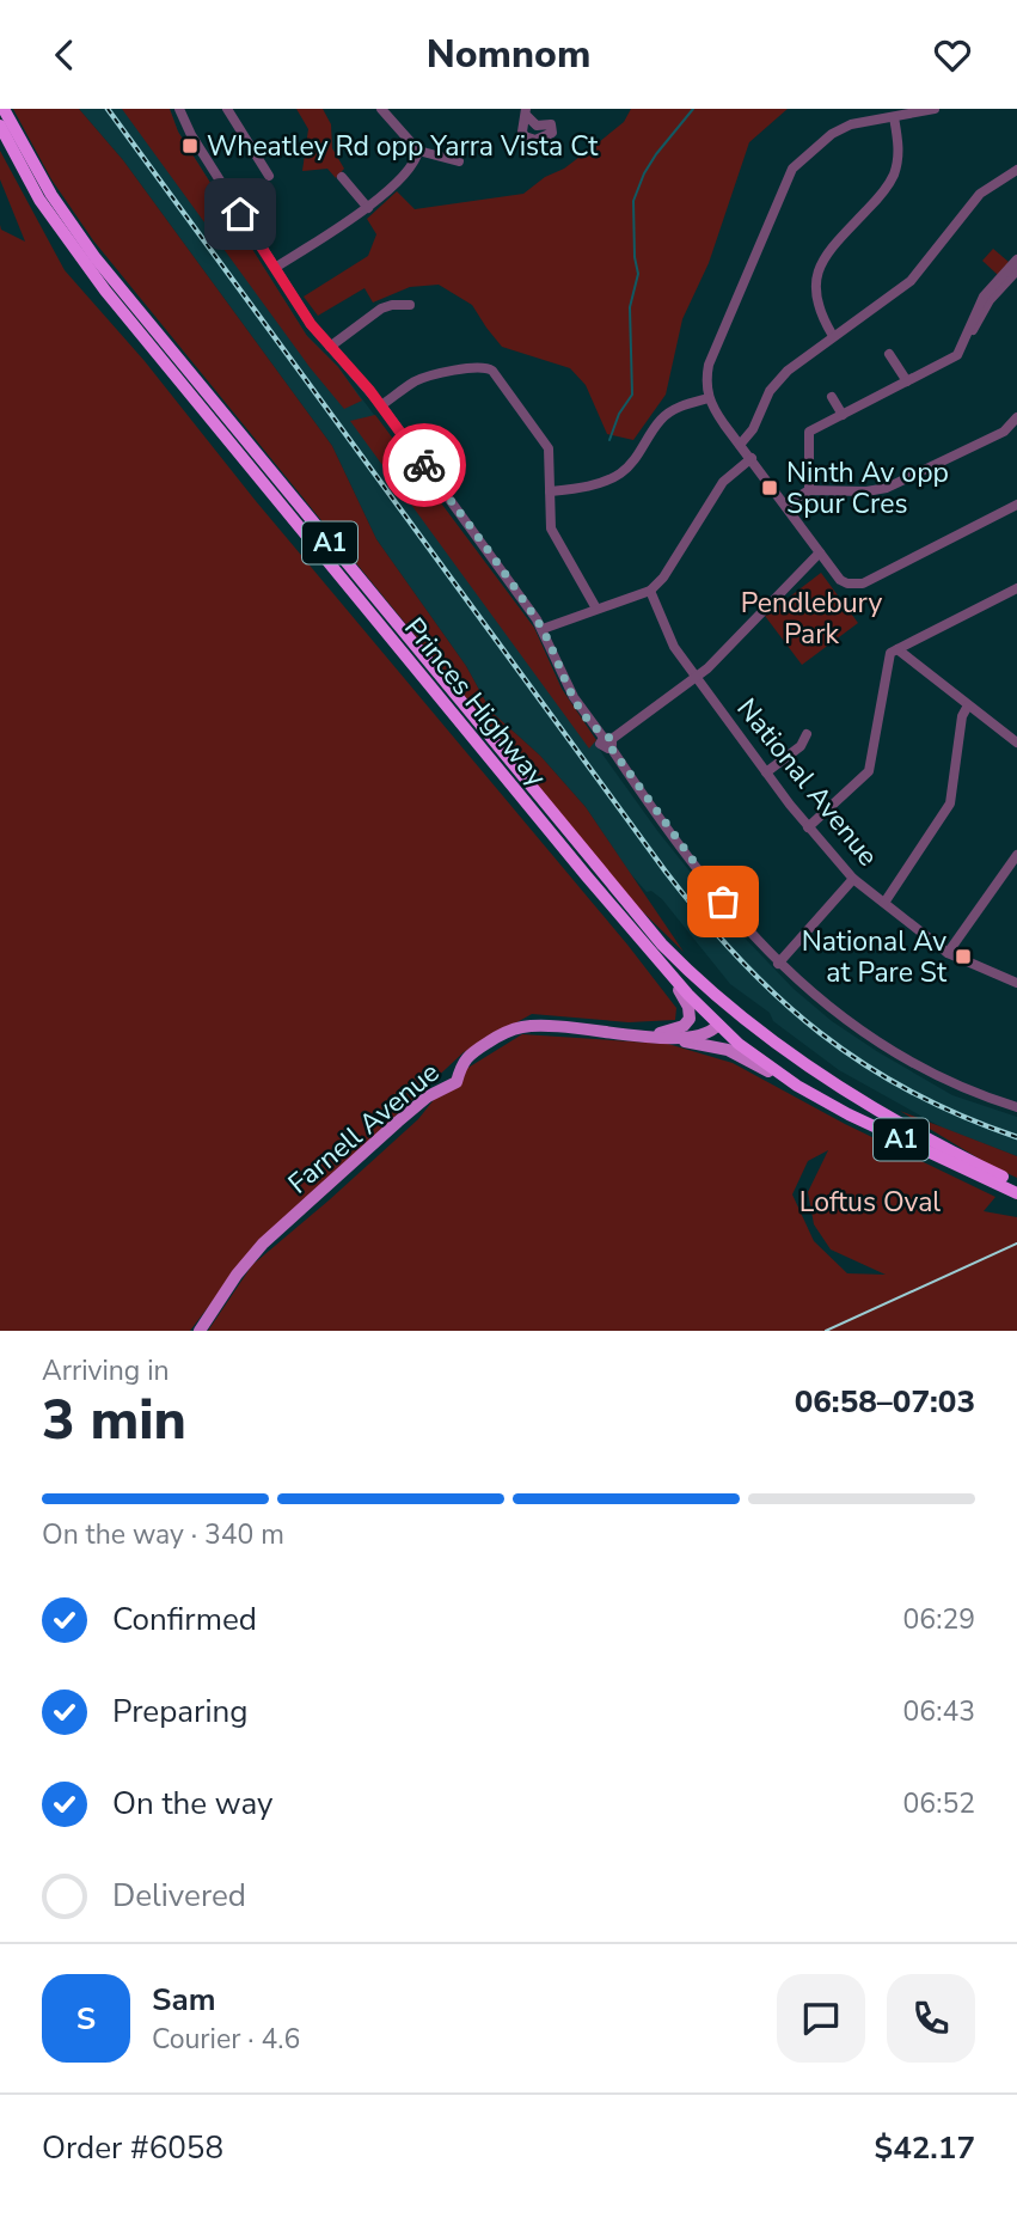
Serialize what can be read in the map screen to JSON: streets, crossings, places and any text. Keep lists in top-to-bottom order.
{
  "streets": {
    "highway": ["A1", "Princes Highway"],
    "main road": ["Farnell Avenue"],
    "street": ["National Avenue"]
  },
  "crossings": [
    ["Princes Highway", "Farnell Avenue"]
  ],
  "parks": ["Pendlebury Park", "Loftus Oval"],
  "places": {
    "transit": ["Wheatley Rd opp Yarra Vista Ct", "Ninth Av opp Spur Cres", "National Av at Pare St"]
  },
  "page": {
    "header": "Nomnom",
    "heading": ["3 min", "Arriving in", "06:58–07:03"],
    "panel": [
      "Sam",
      "Courier · 4.6",
      "Order #6058",
      "$42.17"
    ],
    "bar": "On the way · 340 m",
    "list": [
      ["Confirmed", "06:29"],
      ["Preparing", "06:43"],
      ["On the way", "06:52"],
      "Delivered"
    ],
    "round": "S"
  }
}
